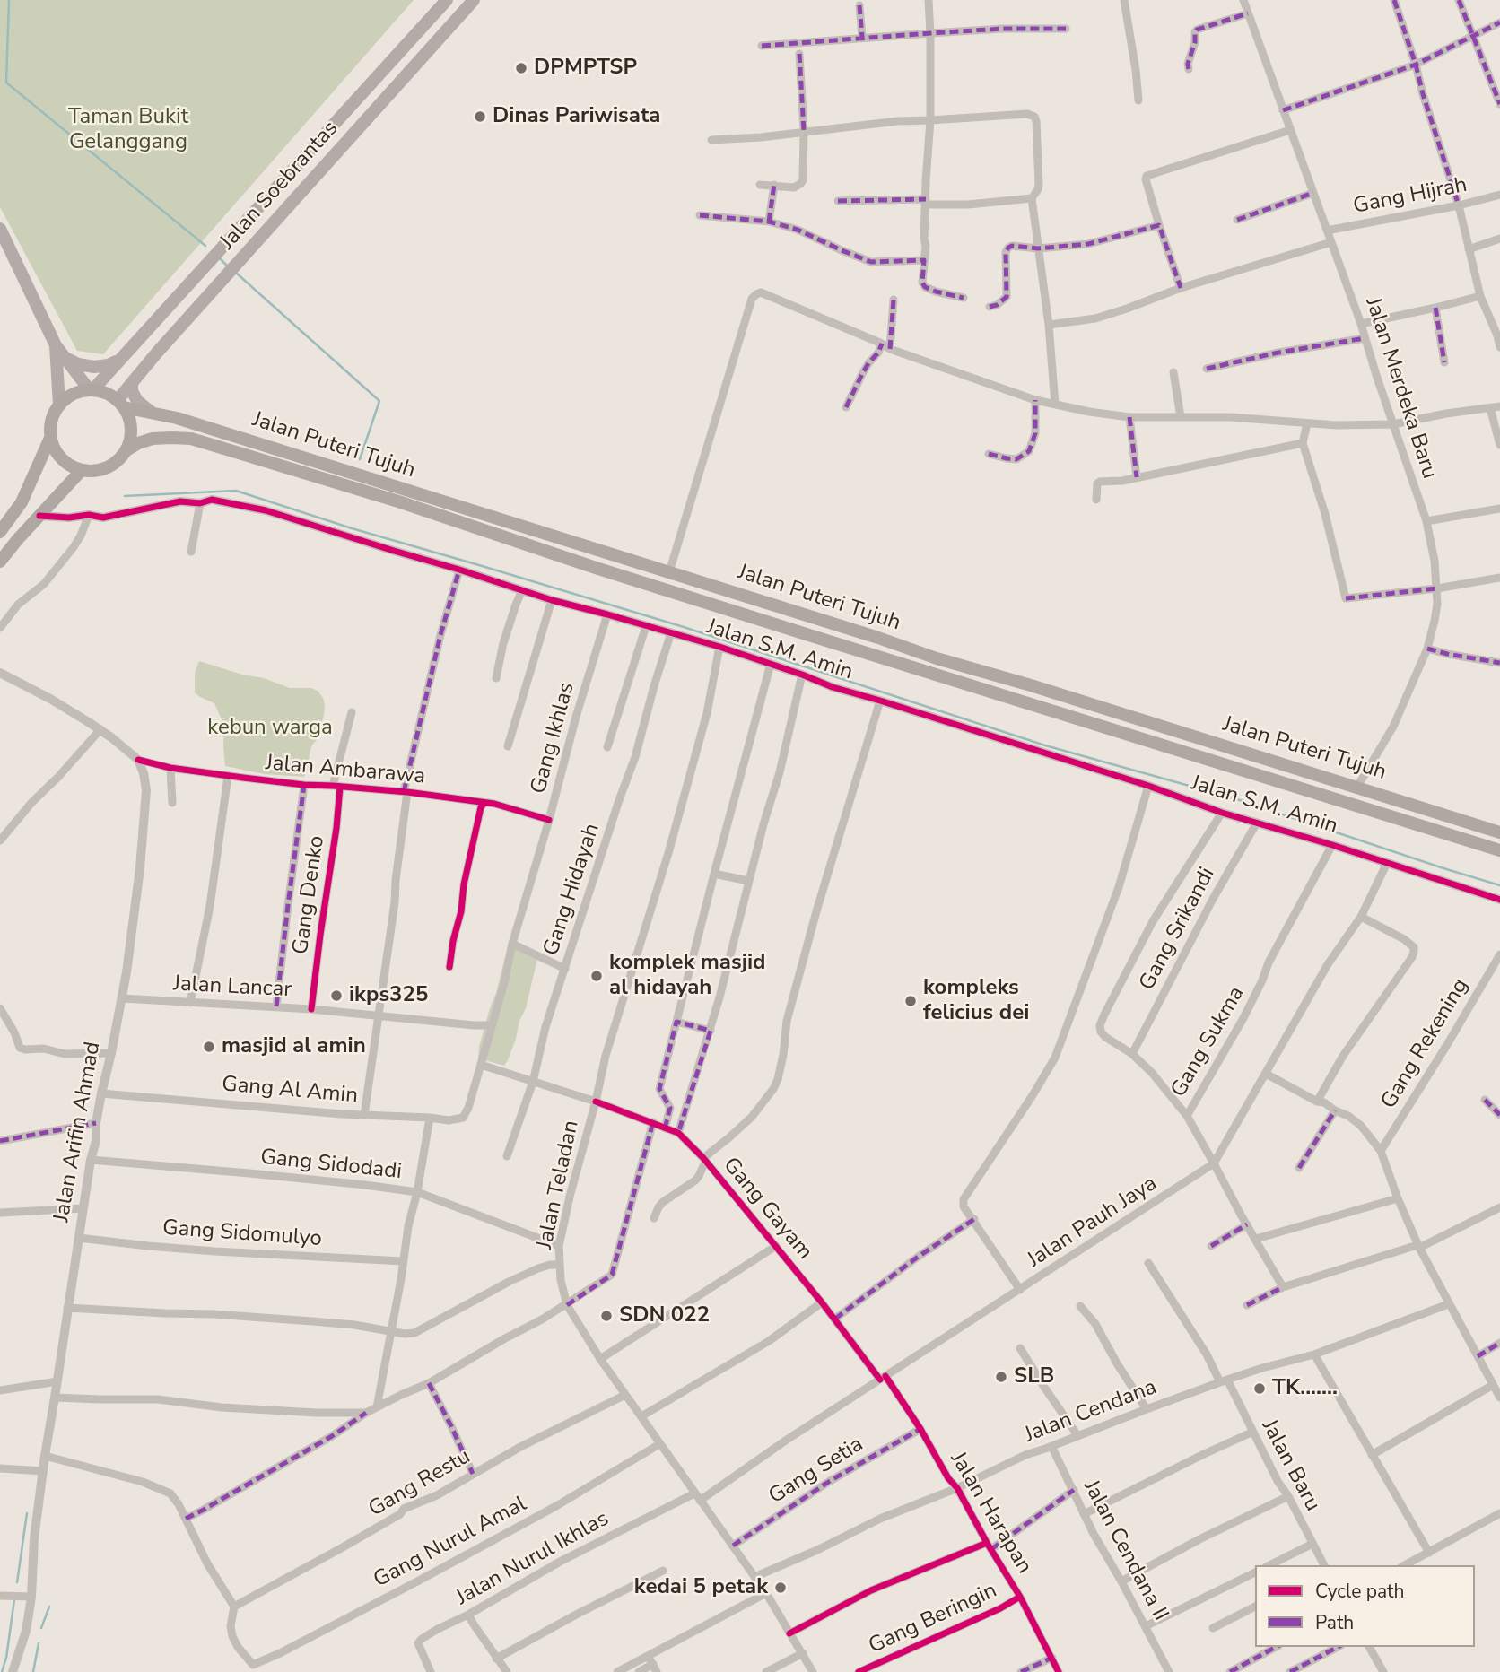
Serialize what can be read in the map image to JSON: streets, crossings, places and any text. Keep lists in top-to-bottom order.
{
  "streets": {
    "highway": ["Jalan Puteri Tujuh"],
    "main road": ["Jalan Soebrantas"],
    "street": [
      "Gang Hijrah",
      "Jalan Merdeka Baru",
      "Jalan S.M. Amin",
      "Gang Ikhlas",
      "Jalan Ambarawa",
      "Gang Hidayah",
      "Gang Denko",
      "Gang Srikandi",
      "Jalan Lancar",
      "Gang Sukma",
      "Gang Rekening",
      "Gang Al Amin",
      "Jalan Arifin Ahmad",
      "Gang Sidodadi",
      "Jalan Teladan",
      "Gang Gayam",
      "Jalan Pauh Jaya",
      "Gang Sidomulyo",
      "Jalan Cendana",
      "Jalan Baru",
      "Gang Setia",
      "Gang Restu",
      "Jalan Harapan",
      "Gang Nurul Amal",
      "Jalan Cendana II",
      "Jalan Nurul Ikhlas",
      "Gang Beringin"
    ]
  },
  "crossings": [
    ["Jalan Soebrantas", "Jalan Puteri Tujuh"],
    ["Gang Hijrah", "Jalan Merdeka Baru"],
    ["Jalan Merdeka Baru", "Jalan Puteri Tujuh"],
    ["Jalan S.M. Amin", "Gang Ikhlas"],
    ["Jalan S.M. Amin", "Gang Hidayah"],
    ["Jalan S.M. Amin", "Gang Srikandi"],
    ["Jalan S.M. Amin", "Gang Sukma"],
    ["Jalan S.M. Amin", "Jalan Teladan"],
    ["Jalan S.M. Amin", "Jalan Pauh Jaya"],
    ["Gang Ikhlas", "Jalan Ambarawa"],
    ["Gang Ikhlas", "Jalan Lancar"],
    ["Gang Ikhlas", "Gang Al Amin"],
    ["Gang Ikhlas", "Gang Gayam"],
    ["Jalan Ambarawa", "Gang Denko"],
    ["Jalan Ambarawa", "Jalan Arifin Ahmad"],
    ["Gang Hidayah", "Gang Gayam"],
    ["Gang Denko", "Jalan Lancar"],
    ["Jalan Lancar", "Jalan Arifin Ahmad"],
    ["Gang Sukma", "Jalan Pauh Jaya"],
    ["Gang Al Amin", "Jalan Arifin Ahmad"],
    ["Jalan Arifin Ahmad", "Gang Sidodadi"],
    ["Jalan Arifin Ahmad", "Gang Sidomulyo"],
    ["Gang Sidodadi", "Jalan Teladan"],
    ["Jalan Teladan", "Gang Gayam"],
    ["Jalan Teladan", "Jalan Pauh Jaya"],
    ["Jalan Teladan", "Jalan Cendana"],
    ["Jalan Teladan", "Gang Setia"],
    ["Jalan Teladan", "Gang Restu"],
    ["Jalan Teladan", "Gang Nurul Amal"],
    ["Jalan Teladan", "Jalan Nurul Ikhlas"],
    ["Gang Gayam", "Jalan Pauh Jaya"],
    ["Gang Gayam", "Jalan Harapan"],
    ["Jalan Pauh Jaya", "Jalan Harapan"],
    ["Jalan Pauh Jaya", "Jalan Nurul Ikhlas"],
    ["Jalan Cendana", "Jalan Baru"],
    ["Jalan Cendana", "Jalan Harapan"],
    ["Jalan Cendana", "Jalan Cendana II"],
    ["Gang Setia", "Jalan Harapan"],
    ["Gang Restu", "Gang Nurul Amal"],
    ["Jalan Harapan", "Gang Beringin"]
  ],
  "parks": ["Taman Bukit Gelanggang", "kebun warga"],
  "places": [
    "DPMPTSP",
    "Dinas Pariwisata",
    "komplek masjid al hidayah",
    "ikps325",
    "kompleks felicius dei",
    "masjid al amin",
    "SDN 022",
    "SLB",
    "TK.......",
    "kedai 5 petak"
  ],
  "legend": ["Cycle path", "Path"]
}
